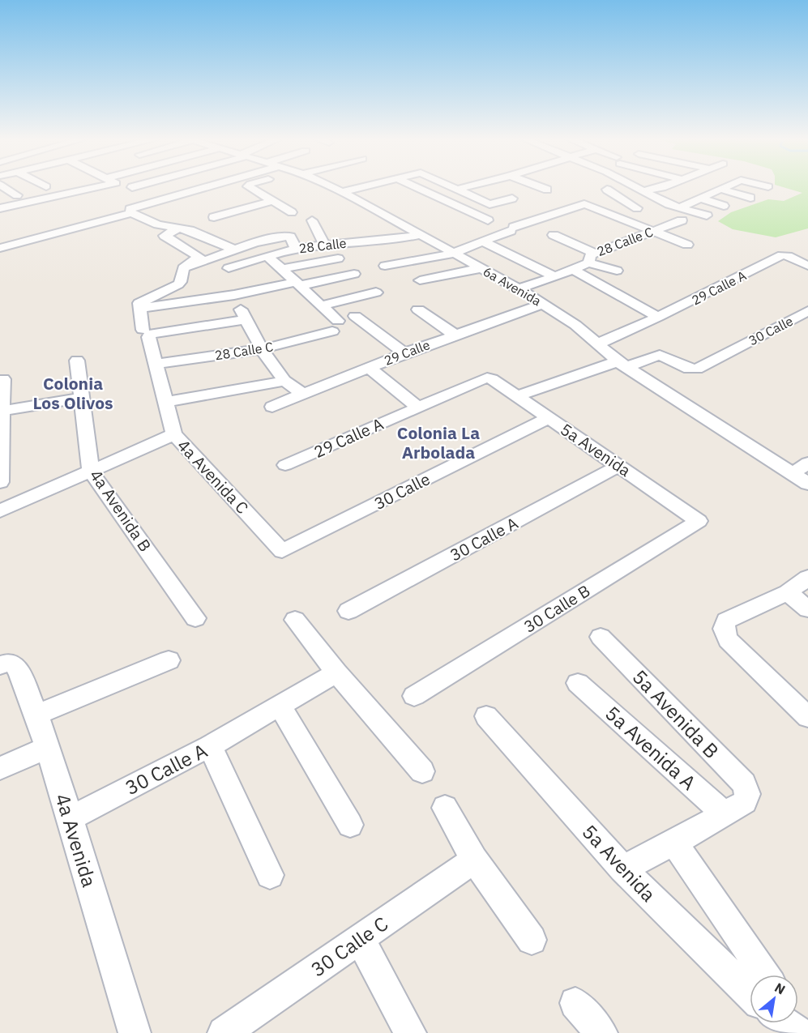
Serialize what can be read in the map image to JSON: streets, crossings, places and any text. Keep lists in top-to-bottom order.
{
  "streets": {
    "street": [
      "28 Calle C",
      "28 Calle",
      "6a Avenida",
      "29 Calle A",
      "30 Calle",
      "29 Calle",
      "5a Avenida",
      "4a Avenida C",
      "4a Avenida B",
      "30 Calle A",
      "30 Calle B",
      "5a Avenida B",
      "5a Avenida A",
      "4a Avenida",
      "30 Calle C"
    ]
  },
  "crossings": [
    ["28 Calle C", "6a Avenida"],
    ["28 Calle C", "4a Avenida C"],
    ["28 Calle", "6a Avenida"],
    ["6a Avenida", "29 Calle A"],
    ["6a Avenida", "30 Calle"],
    ["6a Avenida", "29 Calle"],
    ["29 Calle A", "5a Avenida"],
    ["30 Calle", "5a Avenida"],
    ["30 Calle", "4a Avenida C"],
    ["5a Avenida", "30 Calle A"],
    ["5a Avenida", "30 Calle B"],
    ["30 Calle A", "4a Avenida"],
    ["5a Avenida B", "5a Avenida A"]
  ],
  "districts": ["Colonia Los Olivos", "Colonia La Arbolada"],
  "north": "top right"
}
